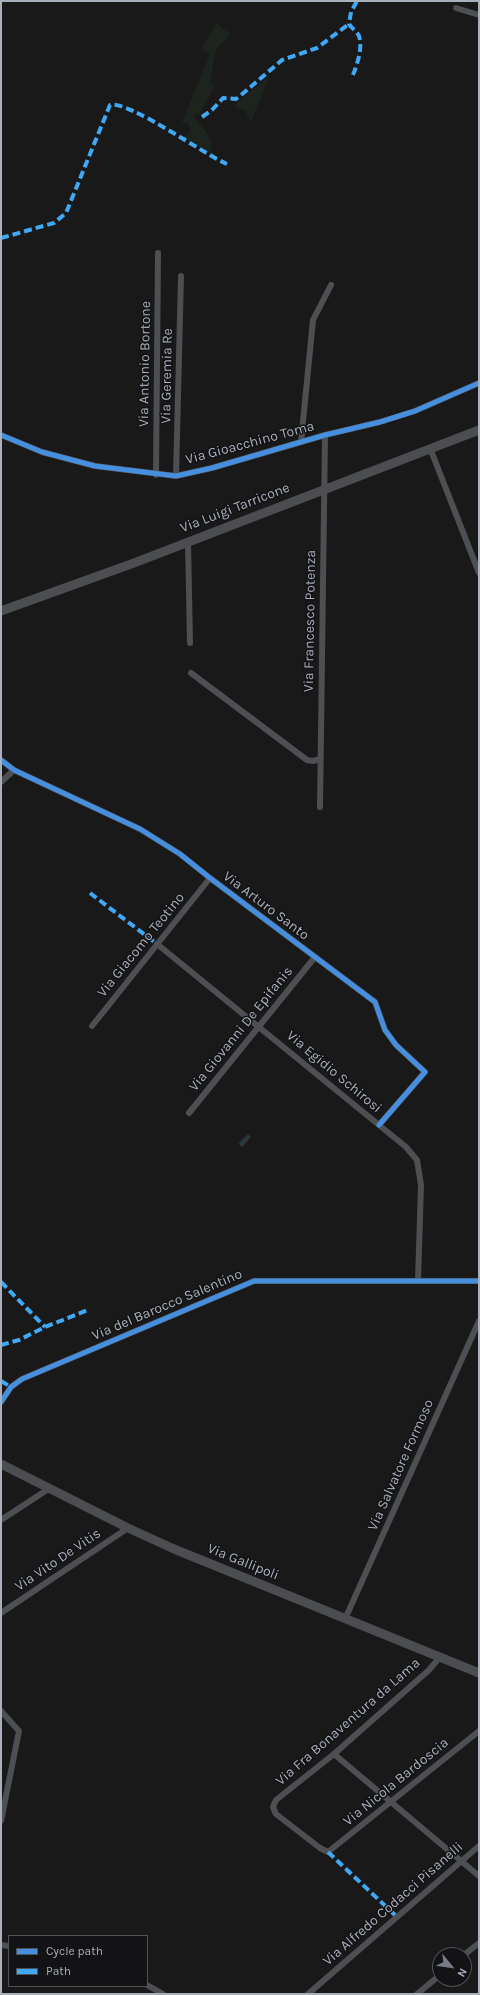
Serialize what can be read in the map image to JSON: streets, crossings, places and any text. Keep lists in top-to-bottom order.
{
  "streets": {
    "main road": ["Via Luigi Tarricone", "Via Gallipoli"],
    "street": [
      "Via Antonio Bortone",
      "Via Geremia Re",
      "Via Gioacchino Toma",
      "Via Francesco Potenza",
      "Via Arturo Santo",
      "Via Giacomo Teotino",
      "Via Giovanni De Epifanis",
      "Via Egidio Schirosi",
      "Via del Barocco Salentino",
      "Via Salvatore Formoso",
      "Via Vito De Vitis",
      "Via Fra Bonaventura da Lama",
      "Via Nicola Bardoscia",
      "Via Alfredo Codacci Pisanelli"
    ]
  },
  "crossings": [
    ["Via Antonio Bortone", "Via Gioacchino Toma"],
    ["Via Geremia Re", "Via Gioacchino Toma"],
    ["Via Gioacchino Toma", "Via Francesco Potenza"],
    ["Via Luigi Tarricone", "Via Francesco Potenza"],
    ["Via Arturo Santo", "Via Giacomo Teotino"],
    ["Via Arturo Santo", "Via Giovanni De Epifanis"],
    ["Via Arturo Santo", "Via Egidio Schirosi"],
    ["Via Giacomo Teotino", "Via Egidio Schirosi"],
    ["Via Giovanni De Epifanis", "Via Egidio Schirosi"],
    ["Via Egidio Schirosi", "Via del Barocco Salentino"],
    ["Via Salvatore Formoso", "Via Gallipoli"],
    ["Via Vito De Vitis", "Via Gallipoli"],
    ["Via Gallipoli", "Via Fra Bonaventura da Lama"],
    ["Via Fra Bonaventura da Lama", "Via Nicola Bardoscia"]
  ],
  "legend": ["Cycle path", "Path"],
  "north": "bottom right"
}
